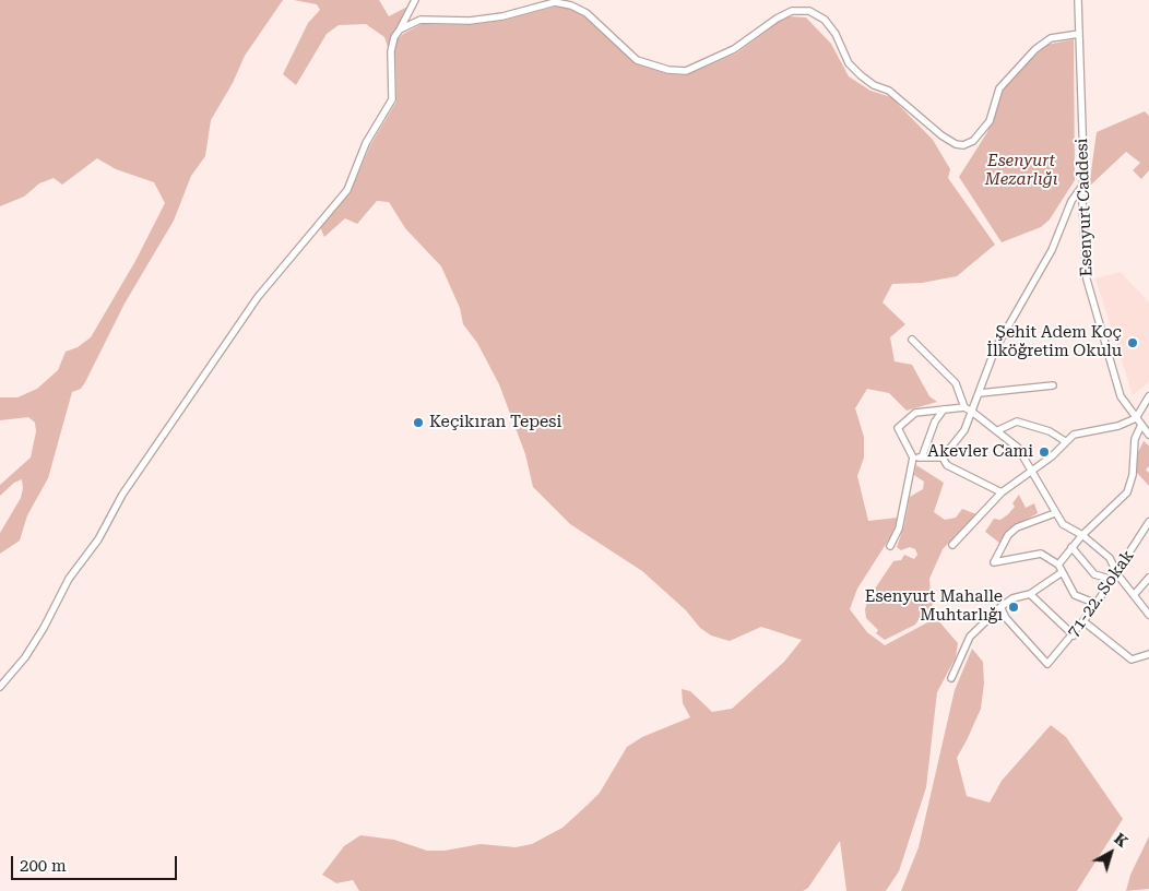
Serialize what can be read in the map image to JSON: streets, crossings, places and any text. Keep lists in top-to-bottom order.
{
  "streets": {
    "street": ["Esenyurt Caddesi", "71-22. Sokak"]
  },
  "parks": ["Esenyurt Mezarlığı"],
  "places": [
    "Şehit Adem Koç İlköğretim Okulu",
    "Keçikıran Tepesi",
    "Akevler Cami",
    "Esenyurt Mahalle Muhtarlığı"
  ],
  "scale_bar": "200 m",
  "north": "top right"
}
